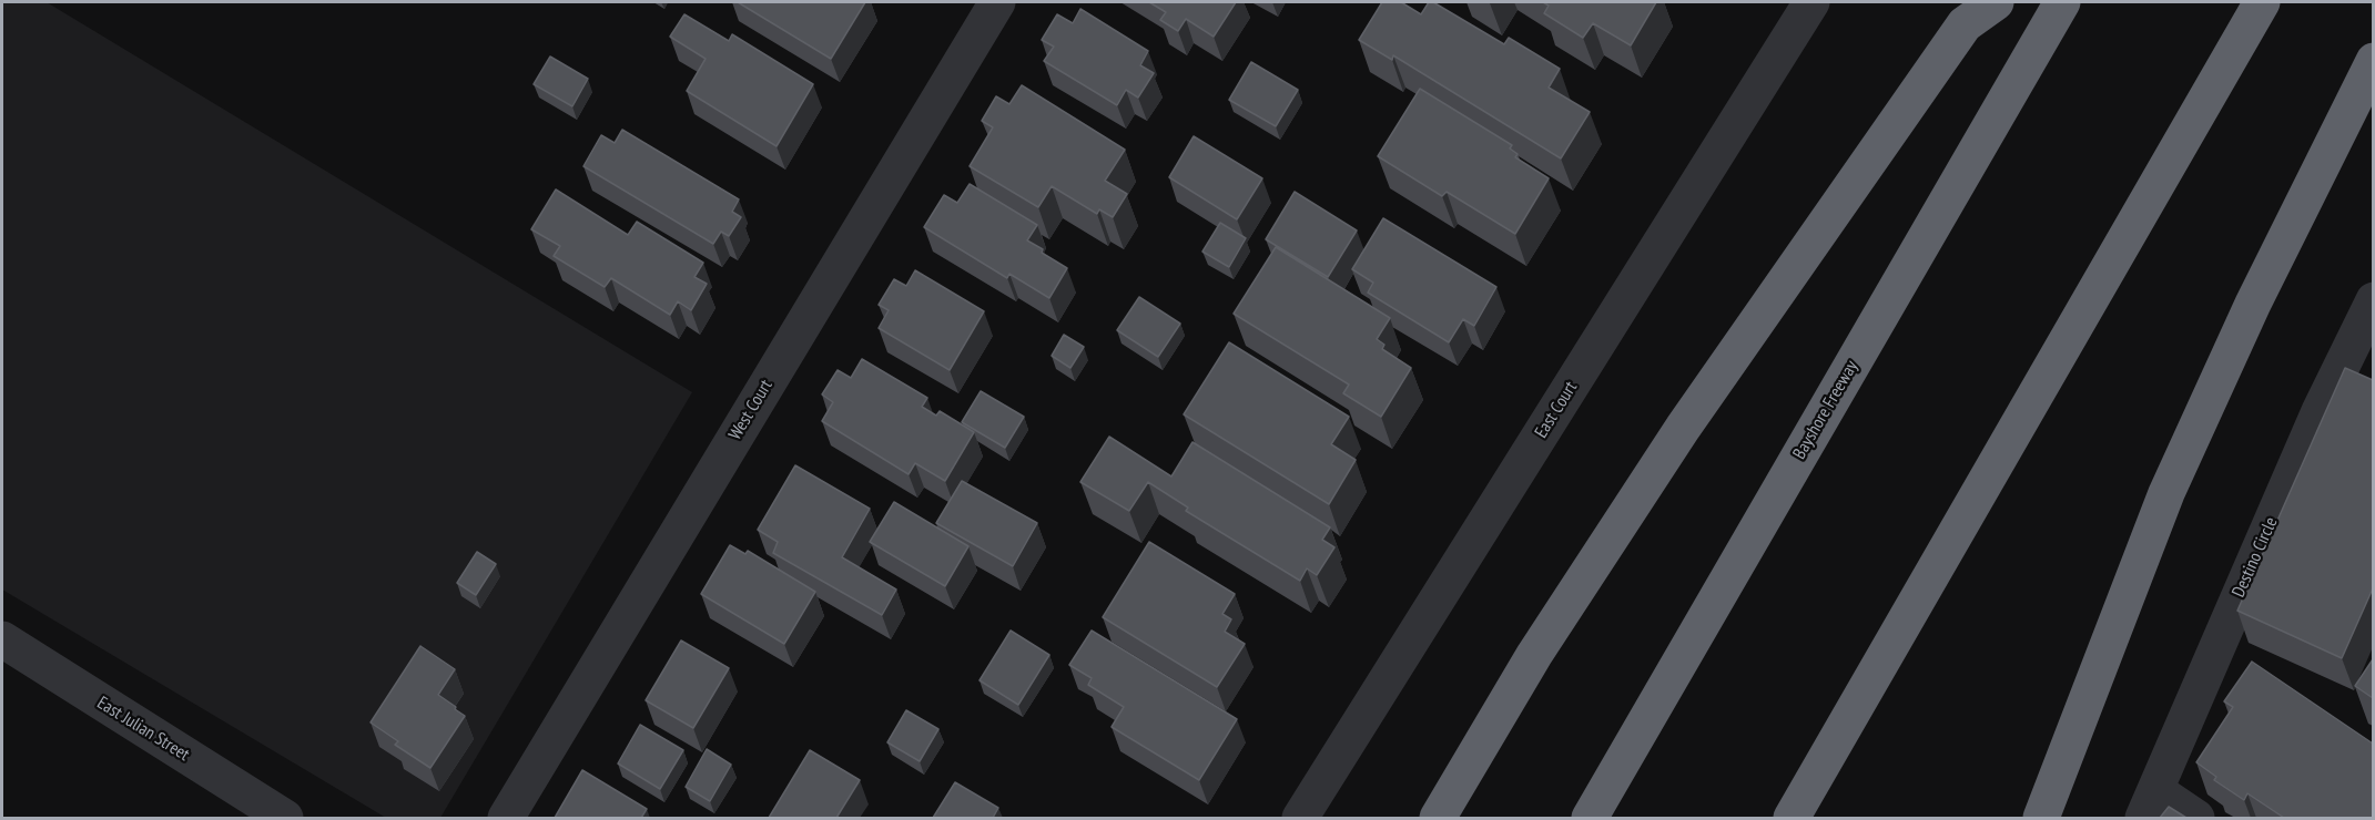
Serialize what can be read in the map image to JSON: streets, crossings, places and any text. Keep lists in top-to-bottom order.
{
  "streets": {
    "highway": ["Bayshore Freeway"],
    "street": [
      "West Court",
      "East Court",
      "Destino Circle",
      "East Julian Street"
    ]
  }
}
